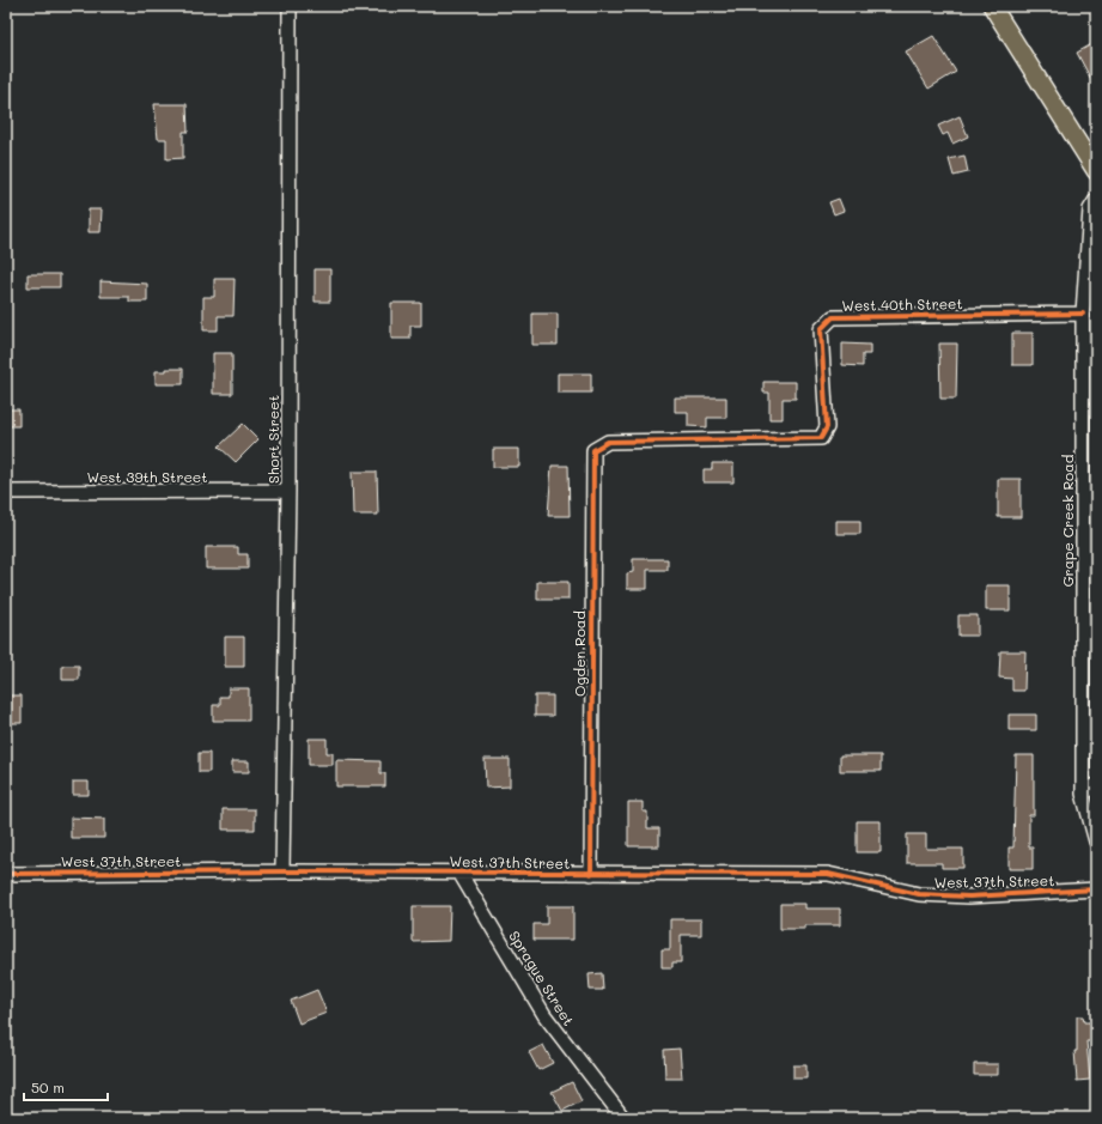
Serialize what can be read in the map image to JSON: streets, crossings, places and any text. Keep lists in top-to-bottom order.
{
  "streets": {
    "street": [
      "West 40th Street",
      "Short Street",
      "West 39th Street",
      "Grape Creek Road",
      "Ogden Road",
      "West 37th Street",
      "Sprague Street"
    ]
  },
  "crossings": [
    ["West 40th Street", "Grape Creek Road"],
    ["West 40th Street", "Ogden Road"],
    ["Short Street", "West 39th Street"],
    ["Short Street", "West 37th Street"],
    ["Ogden Road", "West 37th Street"],
    ["West 37th Street", "Sprague Street"]
  ],
  "scale_bar": "50 m"
}
